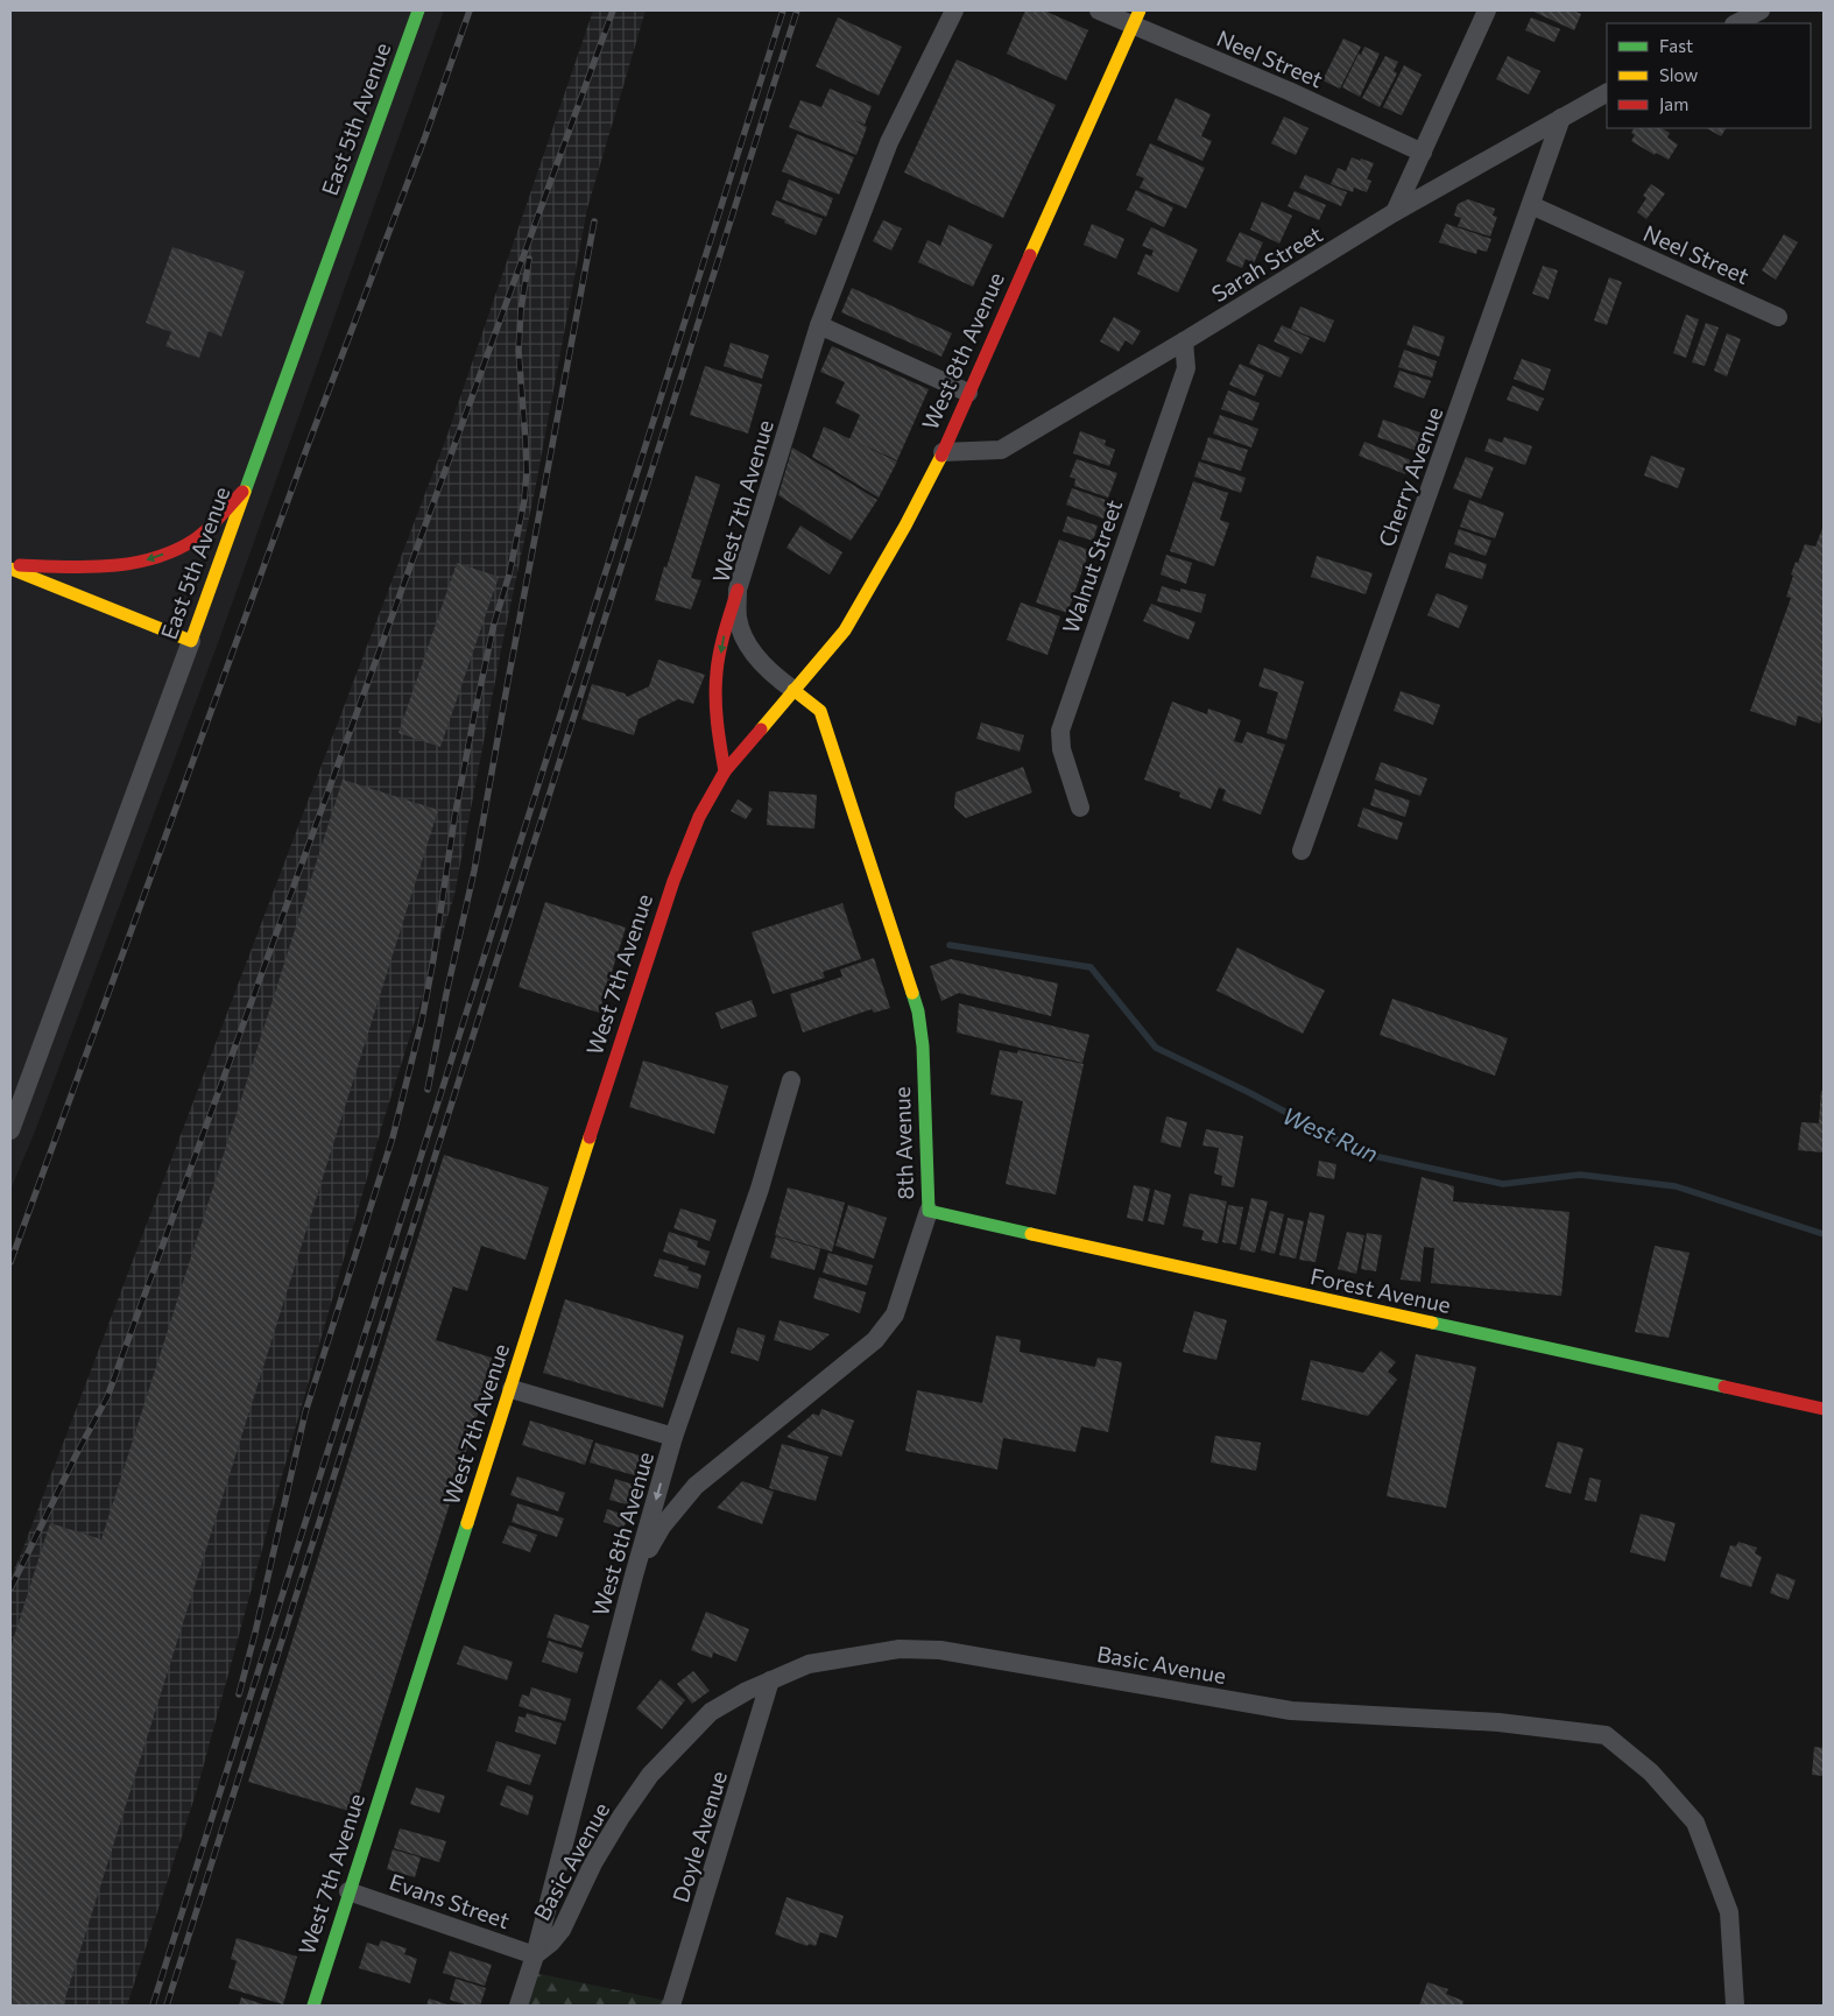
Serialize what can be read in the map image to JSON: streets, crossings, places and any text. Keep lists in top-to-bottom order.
{
  "streets": {
    "street": [
      "Neel Street",
      "East 5th Avenue",
      "Sarah Street",
      "West 8th Avenue",
      "Cherry Avenue",
      "West 7th Avenue",
      "Walnut Street",
      "8th Avenue",
      "Forest Avenue",
      "Basic Avenue",
      "Doyle Avenue",
      "Evans Street"
    ]
  },
  "crossings": [
    ["Neel Street", "West 8th Avenue"],
    ["Neel Street", "Cherry Avenue"],
    ["Sarah Street", "West 8th Avenue"],
    ["Sarah Street", "Cherry Avenue"],
    ["Sarah Street", "Walnut Street"],
    ["West 8th Avenue", "West 7th Avenue"],
    ["West 8th Avenue", "8th Avenue"],
    ["West 8th Avenue", "Basic Avenue"],
    ["West 8th Avenue", "Evans Street"],
    ["West 7th Avenue", "8th Avenue"],
    ["West 7th Avenue", "Evans Street"],
    ["8th Avenue", "Forest Avenue"],
    ["Basic Avenue", "Doyle Avenue"],
    ["Basic Avenue", "Evans Street"]
  ],
  "water": ["West Run"],
  "legend": ["Fast", "Slow", "Jam"]
}
